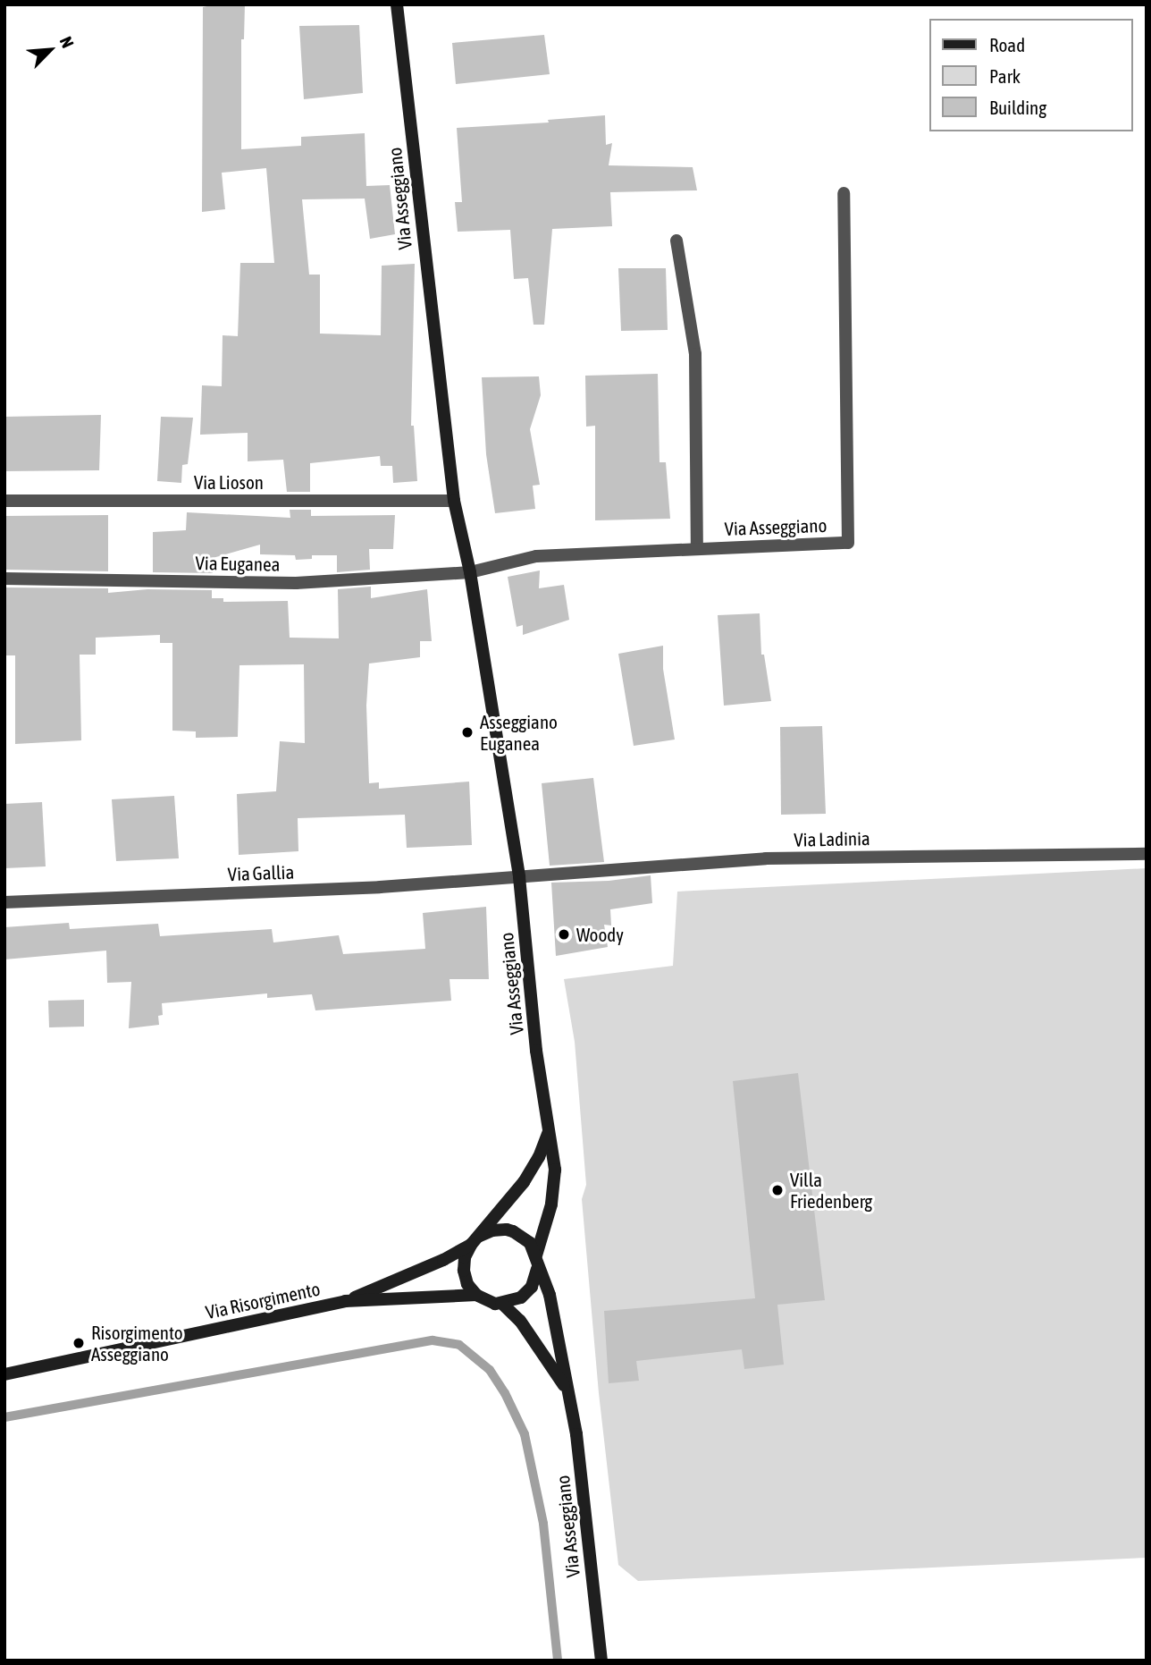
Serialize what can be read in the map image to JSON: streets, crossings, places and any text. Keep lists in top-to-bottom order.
{
  "streets": {
    "street": [
      "Via Asseggiano",
      "Via Lioson",
      "Via Euganea",
      "Via Ladinia",
      "Via Gallia",
      "Via Risorgimento"
    ]
  },
  "crossings": [
    ["Via Asseggiano", "Via Lioson"],
    ["Via Asseggiano", "Via Euganea"],
    ["Via Asseggiano", "Via Ladinia"],
    ["Via Asseggiano", "Via Gallia"],
    ["Via Asseggiano", "Via Risorgimento"],
    ["Via Ladinia", "Via Gallia"]
  ],
  "places": [
    "Asseggiano Euganea",
    "Woody",
    "Villa Friedenberg",
    "Risorgimento Asseggiano"
  ],
  "legend": ["Road", "Park", "Building"],
  "north": "top right"
}
